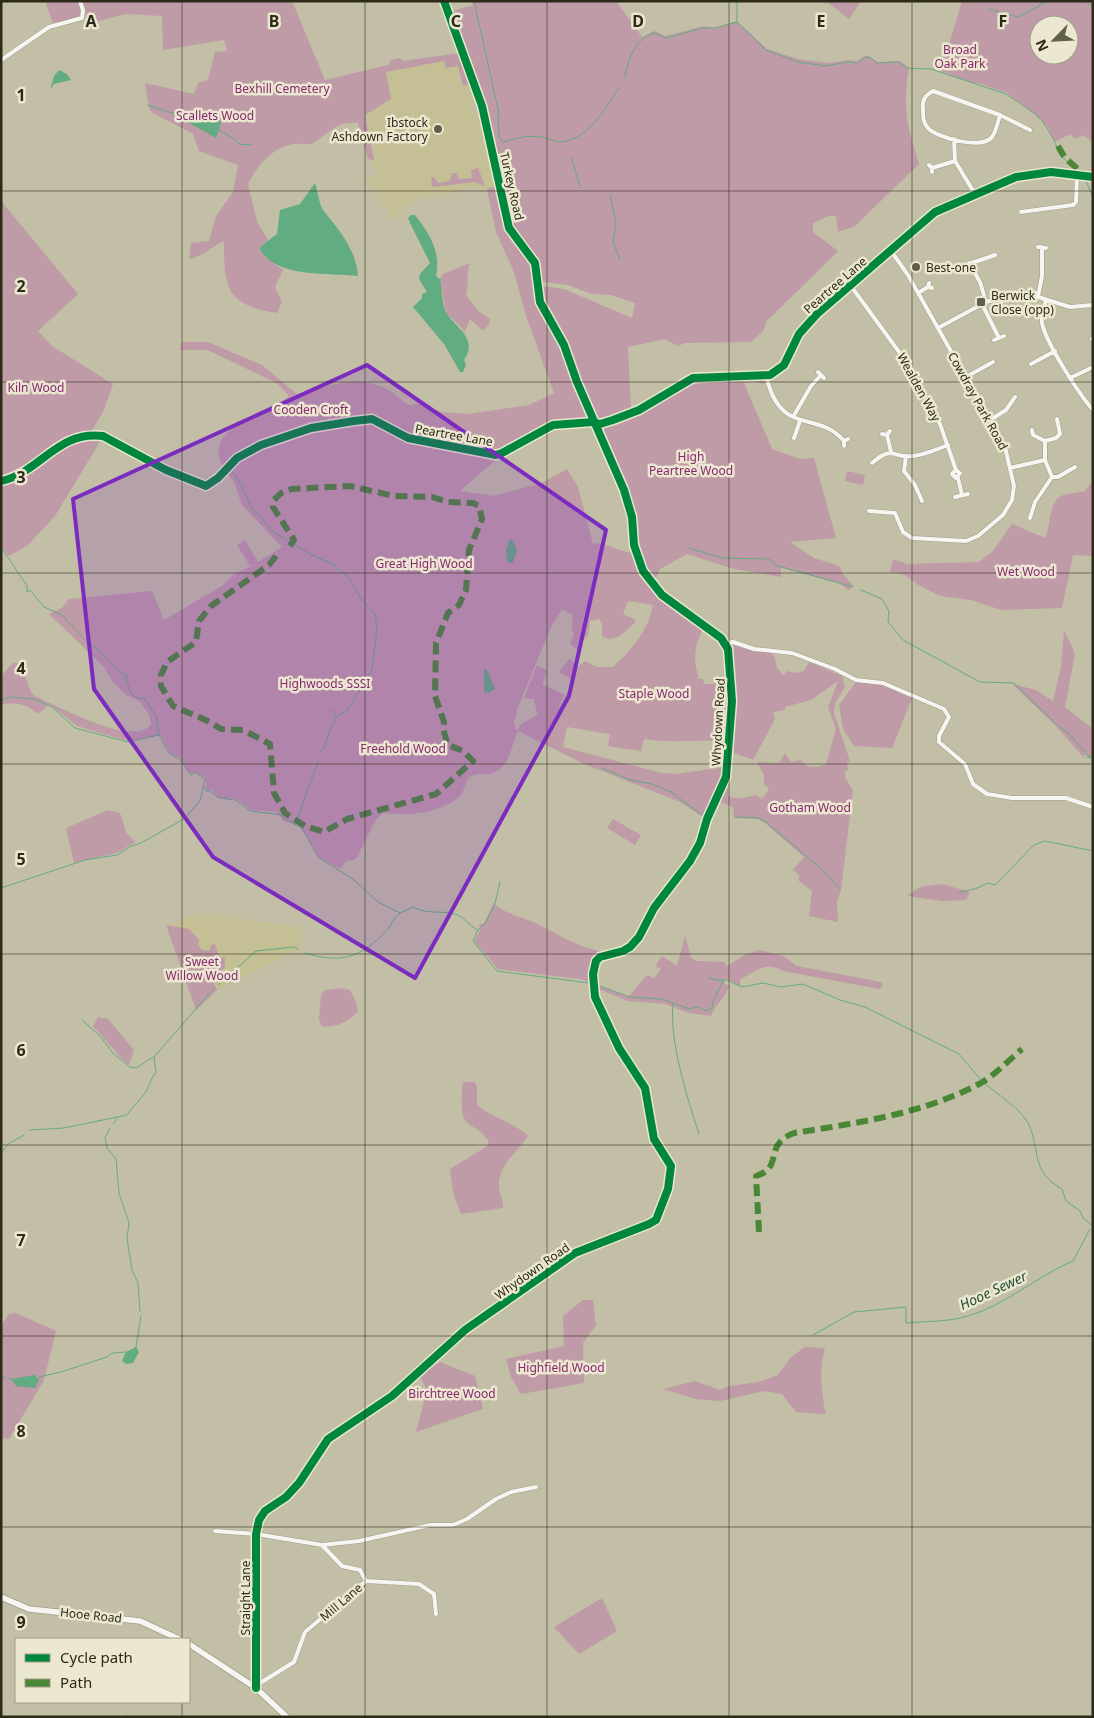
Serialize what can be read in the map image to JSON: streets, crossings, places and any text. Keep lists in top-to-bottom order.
{
  "streets": {
    "main road": ["Hooe Road"],
    "street": [
      "Turkey Road",
      "Peartree Lane",
      "Wealden Way",
      "Cowdray Park Road",
      "Whydown Road",
      "Straight Lane",
      "Mill Lane"
    ]
  },
  "crossings": [
    ["Turkey Road", "Peartree Lane"],
    ["Peartree Lane", "Wealden Way"],
    ["Peartree Lane", "Cowdray Park Road"],
    ["Whydown Road", "Straight Lane"],
    ["Straight Lane", "Mill Lane"]
  ],
  "water": ["Hooe Sewer"],
  "parks": [
    "Broad Oak Park",
    "Bexhill Cemetery",
    "Scallets Wood",
    "Kiln Wood",
    "Cooden Croft",
    "High Peartree Wood",
    "Great High Wood",
    "Wet Wood",
    "Highwoods SSSI",
    "Staple Wood",
    "Freehold Wood",
    "Gotham Wood",
    "Sweet Willow Wood",
    "Highfield Wood",
    "Birchtree Wood"
  ],
  "places": {
    "other": ["Ibstock Ashdown Factory", "Best-one"],
    "transit": ["Berwick Close (opp)"]
  },
  "legend": ["Cycle path", "Path"],
  "north": "bottom left",
  "grid": {
    "columns": [
      "A",
      "B",
      "C",
      "D",
      "E",
      "F"
    ],
    "rows": [
      "1",
      "2",
      "3",
      "4",
      "5",
      "6",
      "7",
      "8",
      "9"
    ]
  }
}
